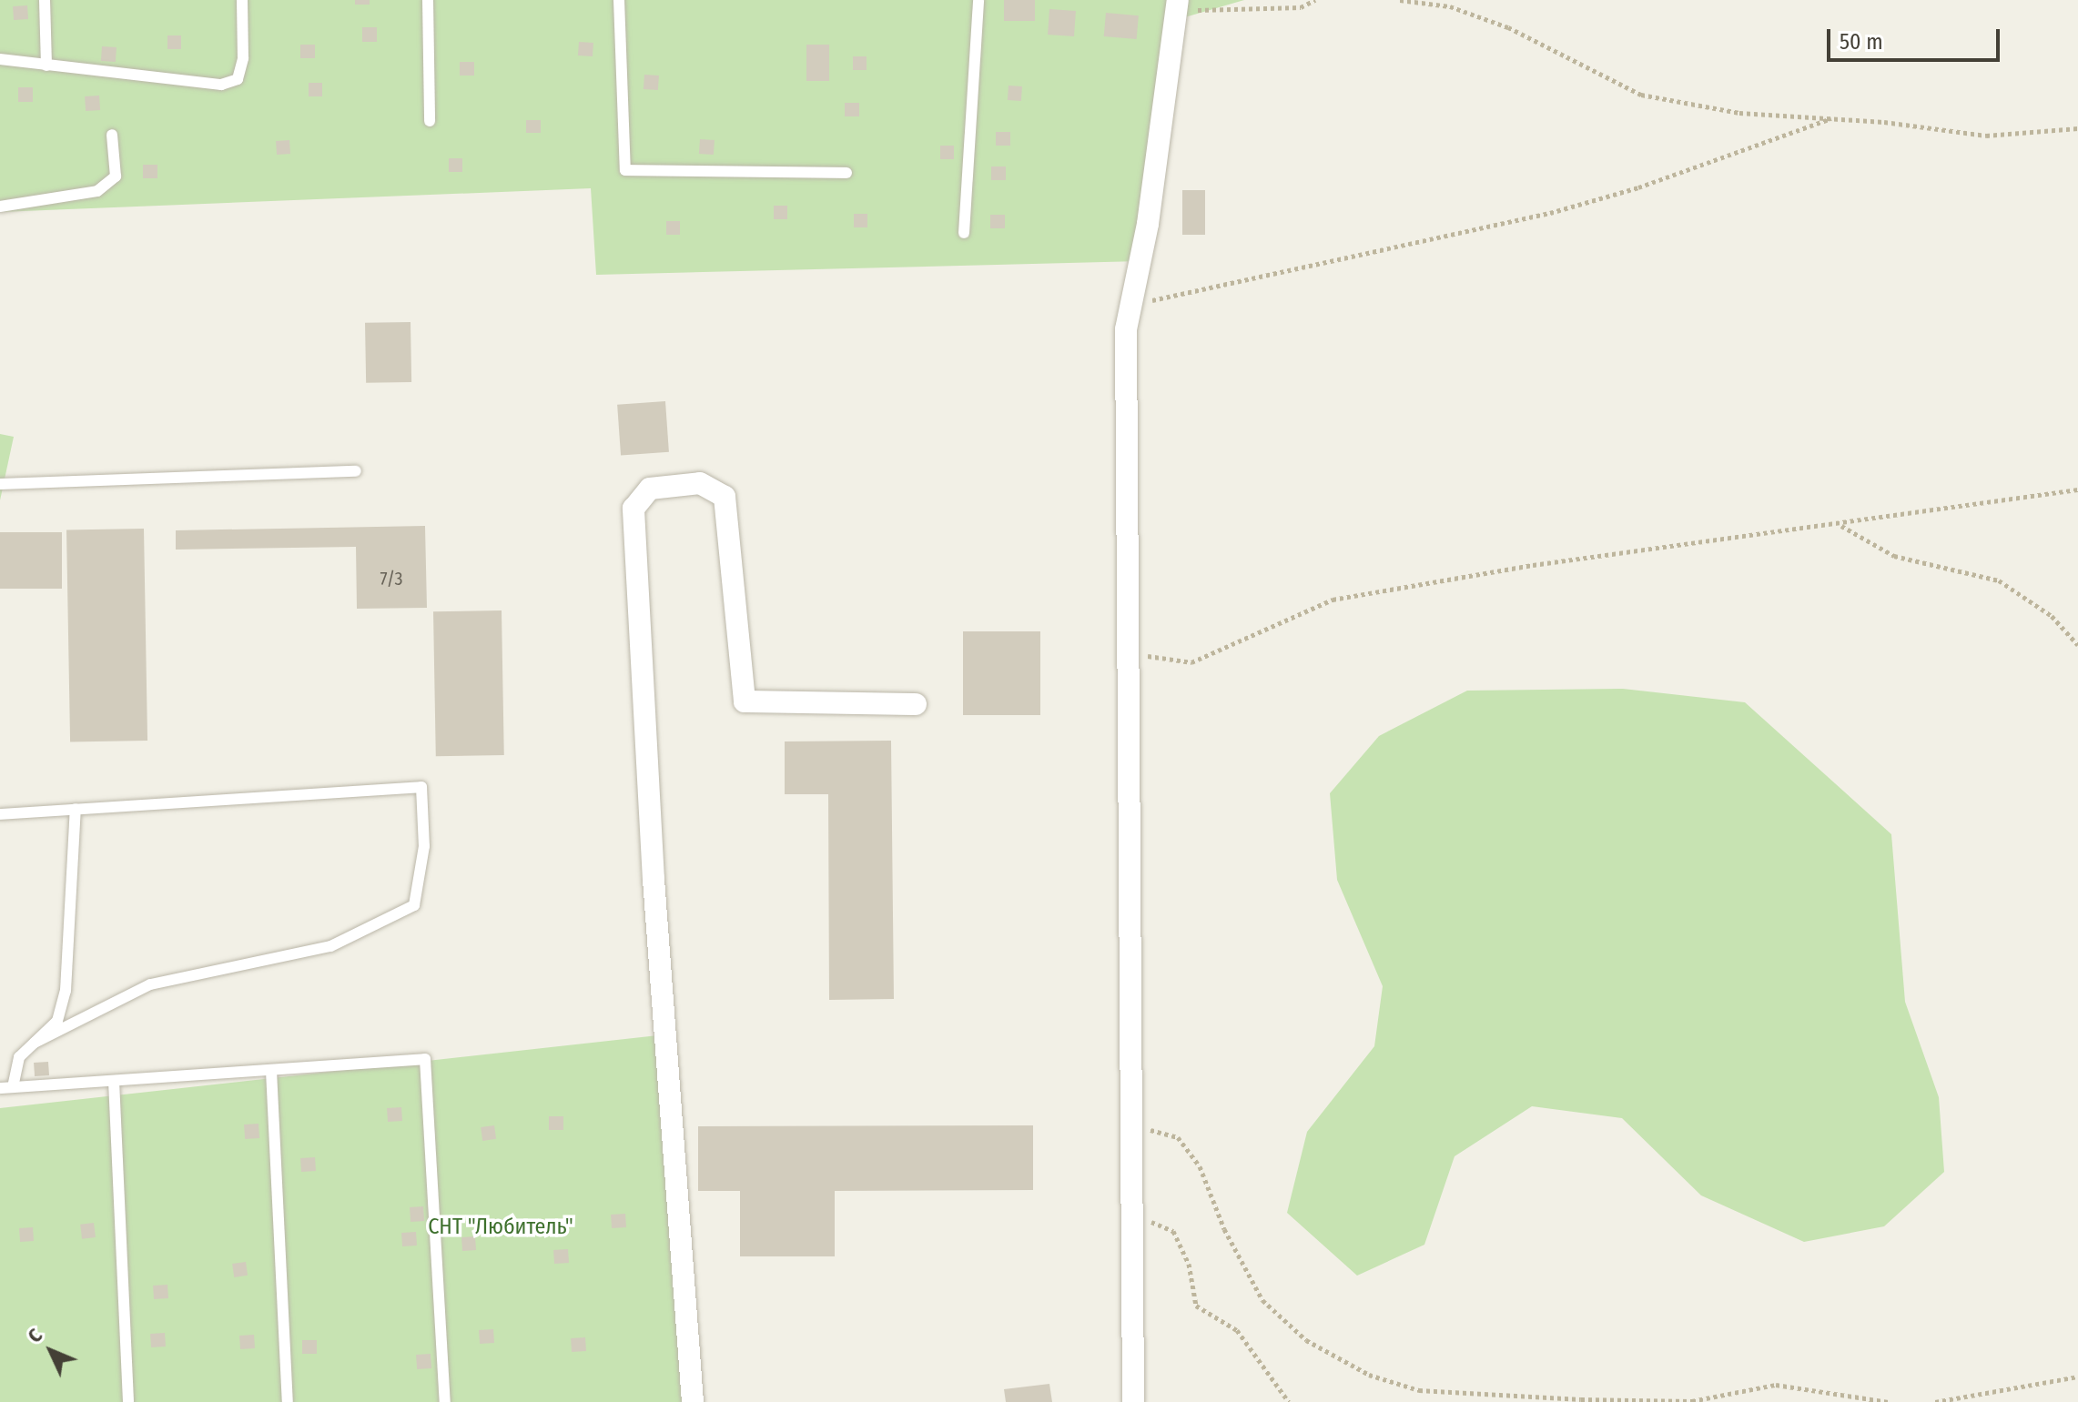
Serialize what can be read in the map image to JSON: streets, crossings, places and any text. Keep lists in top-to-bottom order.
{
  "parks": ["СНТ \"Любитель\""],
  "house_numbers": ["7/3"],
  "scale_bar": "50 m",
  "north": "top left"
}
